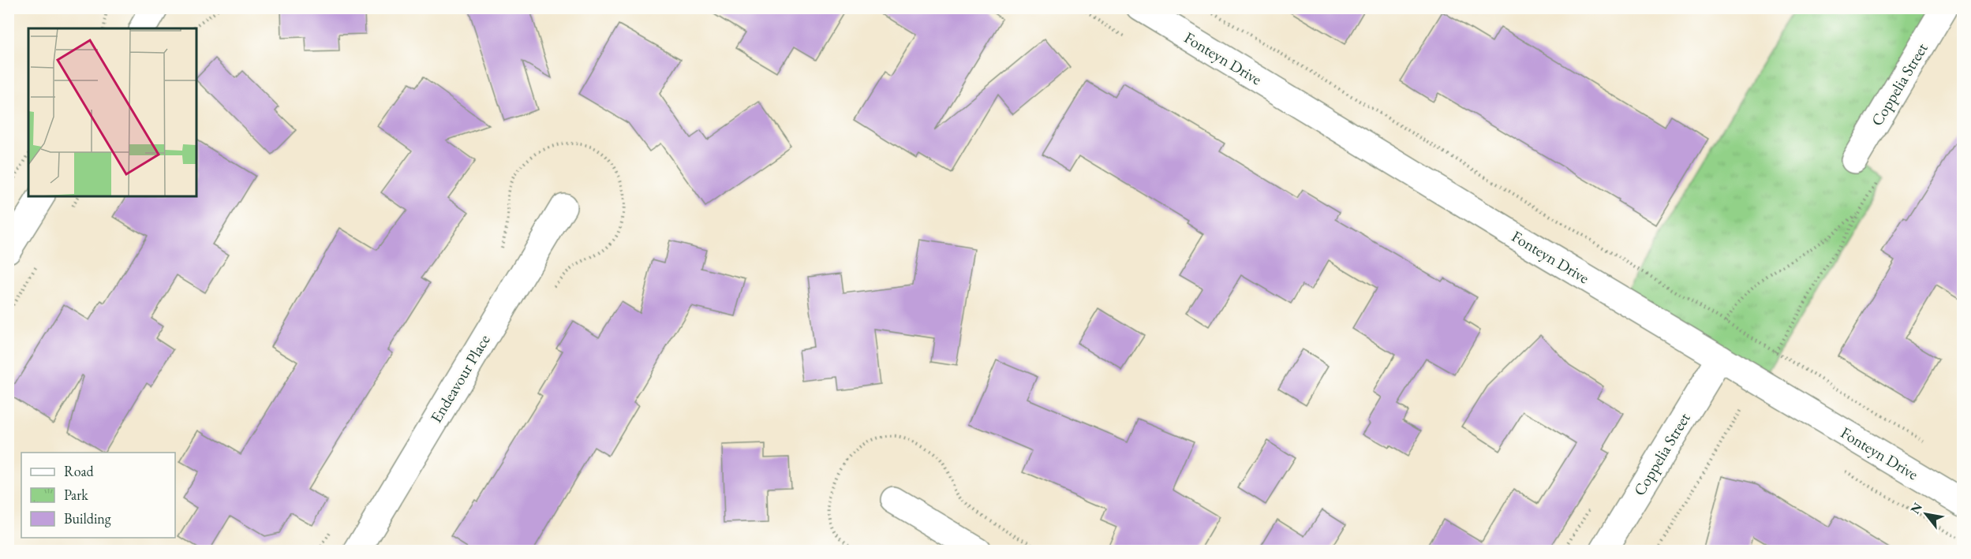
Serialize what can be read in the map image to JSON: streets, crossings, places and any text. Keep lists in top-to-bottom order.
{
  "streets": {
    "street": ["Fonteyn Drive", "Coppelia Street", "Endeavour Place"]
  },
  "crossings": [
    ["Fonteyn Drive", "Coppelia Street"]
  ],
  "legend": ["Road", "Park", "Building"],
  "north": "top left"
}
